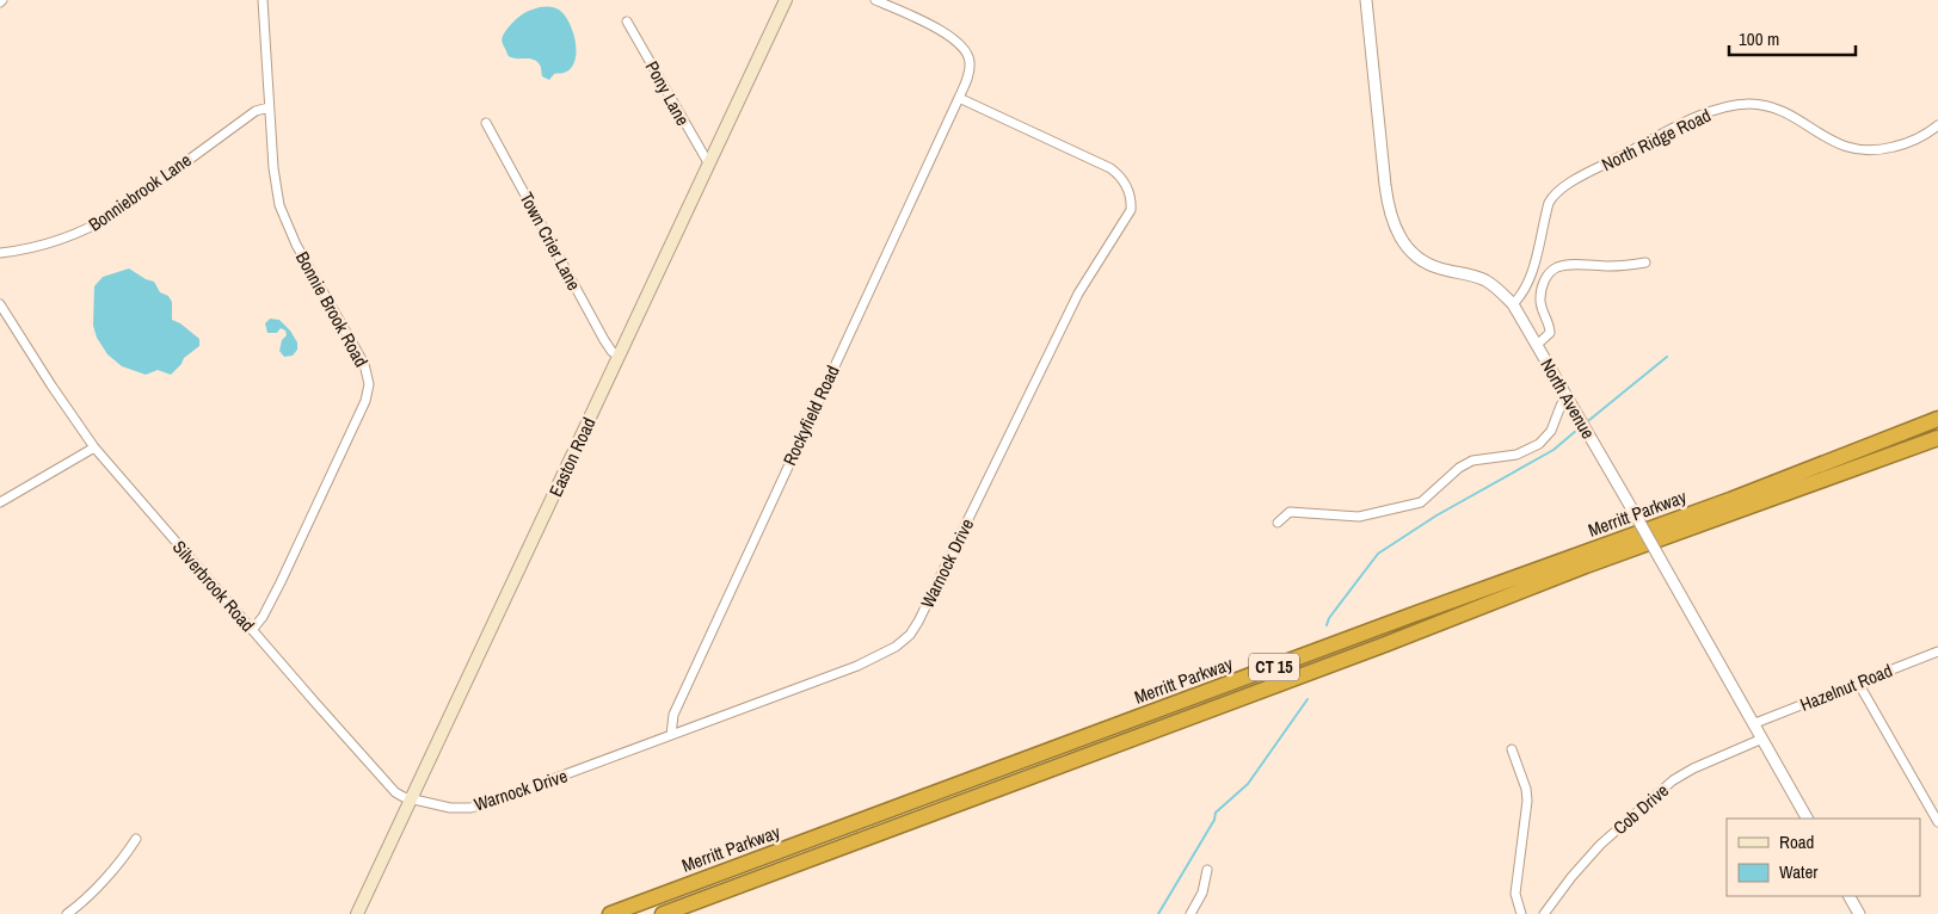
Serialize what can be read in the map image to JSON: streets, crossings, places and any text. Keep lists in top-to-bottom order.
{
  "streets": {
    "highway": ["Merritt Parkway", "CT 15"],
    "main road": ["Easton Road"],
    "street": [
      "Pony Lane",
      "North Ridge Road",
      "Bonniebrook Lane",
      "Town Crier Lane",
      "Bonnie Brook Road",
      "North Avenue",
      "Rockyfield Road",
      "Warnock Drive",
      "Silverbrook Road",
      "Hazelnut Road",
      "Cob Drive"
    ]
  },
  "crossings": [
    ["Pony Lane", "Easton Road"],
    ["North Ridge Road", "North Avenue"],
    ["Bonniebrook Lane", "Bonnie Brook Road"],
    ["Town Crier Lane", "Easton Road"],
    ["Bonnie Brook Road", "Silverbrook Road"],
    ["North Avenue", "Hazelnut Road"],
    ["North Avenue", "Cob Drive"],
    ["Rockyfield Road", "Warnock Drive"],
    ["Easton Road", "Warnock Drive"],
    ["Easton Road", "Silverbrook Road"],
    ["Warnock Drive", "Silverbrook Road"]
  ],
  "legend": ["Road", "Water"],
  "scale_bar": "100 m"
}
